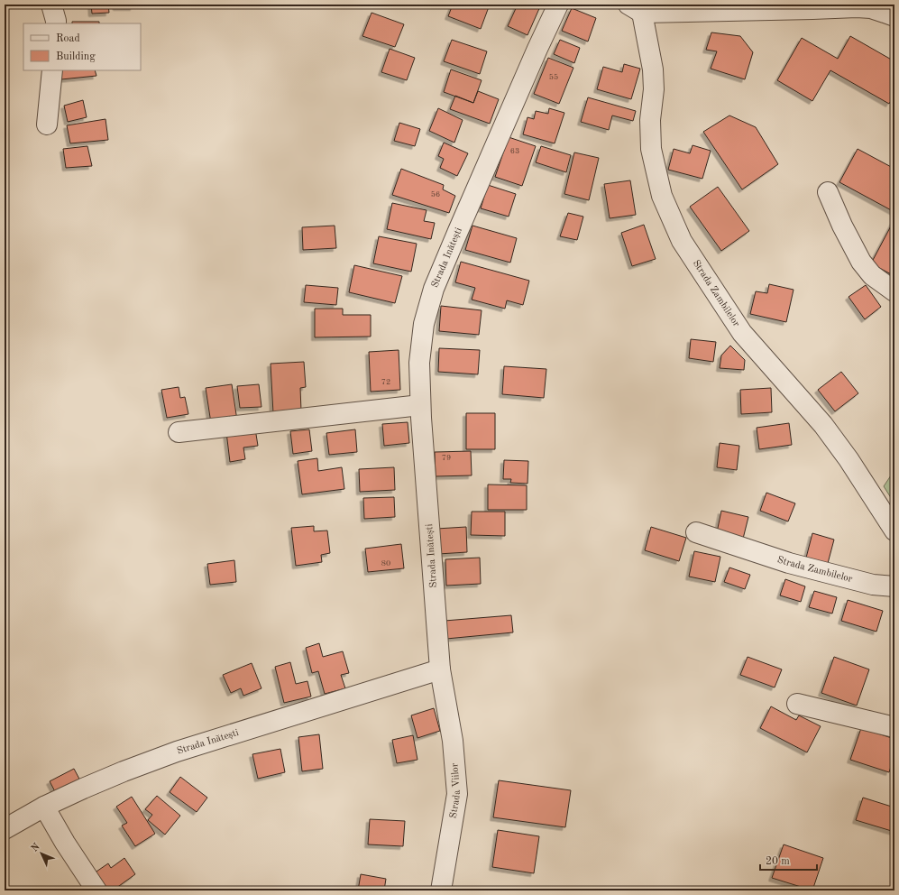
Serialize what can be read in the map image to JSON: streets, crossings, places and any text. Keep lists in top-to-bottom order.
{
  "streets": {
    "street": ["Strada Inătești", "Strada Zambilelor", "Strada Viilor"]
  },
  "crossings": [
    ["Strada Inătești", "Strada Viilor"]
  ],
  "house_numbers": [
    "55",
    "63",
    "56",
    "72",
    "79",
    "80"
  ],
  "legend": ["Road", "Building"],
  "scale_bar": "20 m",
  "north": "top left"
}
